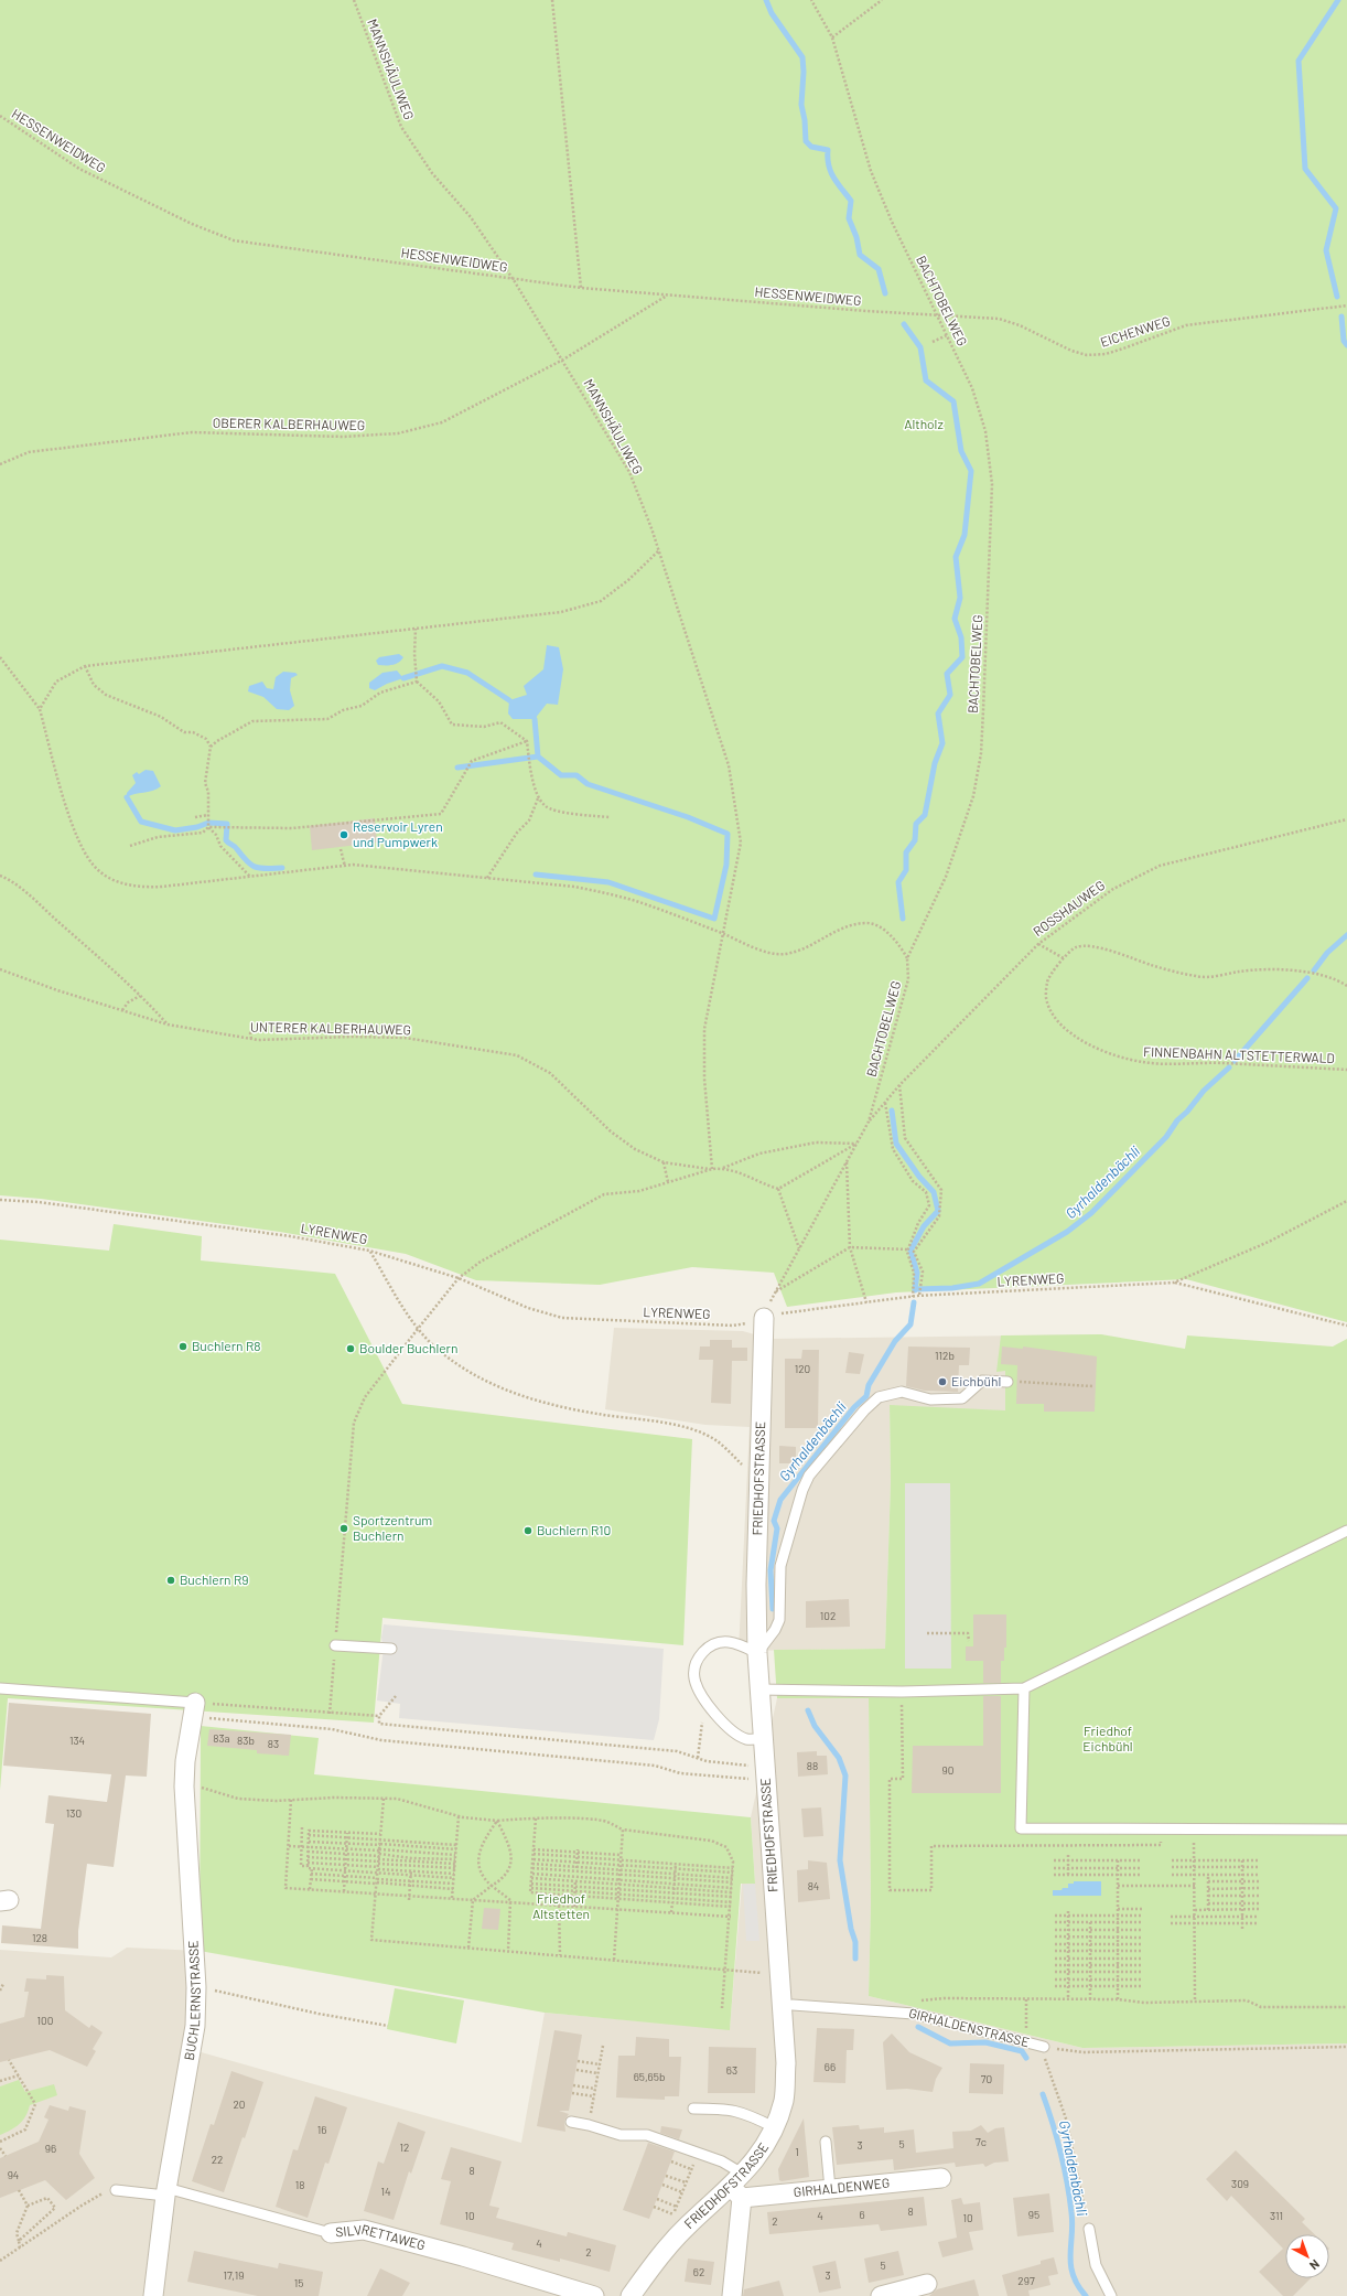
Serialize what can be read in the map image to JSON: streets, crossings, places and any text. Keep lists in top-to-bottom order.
{
  "streets": {
    "street": [
      "FRIEDHOFSTRASSE",
      "BUCHLERNSTRASSE",
      "GIRHALDENWEG",
      "SILVRETTAWEG"
    ],
    "lane": ["GIRHALDENSTRASSE"],
    "path": [
      "MANNSHÄULIWEG",
      "HESSENWEIDWEG",
      "BACHTOBELWEG",
      "EICHENWEG",
      "OBERER KALBERHAUWEG",
      "ROSSHAUWEG",
      "UNTERER KALBERHAUWEG",
      "FINNENBAHN ALTSTETTERWALD",
      "LYRENWEG"
    ]
  },
  "crossings": [
    ["MANNSHÄULIWEG", "HESSENWEIDWEG"],
    ["MANNSHÄULIWEG", "OBERER KALBERHAUWEG"],
    ["MANNSHÄULIWEG", "UNTERER KALBERHAUWEG"],
    ["HESSENWEIDWEG", "BACHTOBELWEG"],
    ["HESSENWEIDWEG", "EICHENWEG"],
    ["HESSENWEIDWEG", "OBERER KALBERHAUWEG"],
    ["BACHTOBELWEG", "EICHENWEG"],
    ["BACHTOBELWEG", "ROSSHAUWEG"],
    ["BACHTOBELWEG", "LYRENWEG"],
    ["BACHTOBELWEG", "FRIEDHOFSTRASSE"],
    ["LYRENWEG", "FRIEDHOFSTRASSE"],
    ["FRIEDHOFSTRASSE", "GIRHALDENWEG"],
    ["BUCHLERNSTRASSE", "SILVRETTAWEG"]
  ],
  "water": ["Gyrhaldenbächli"],
  "parks": ["Altholz", "Friedhof Eichbühl", "Friedhof Altstetten"],
  "places": [
    "Reservoir Lyren und Pumpwerk",
    "Buchlern R8",
    "Boulder Buchlern",
    "Eichbühl",
    "Sportzentrum Buchlern",
    "Buchlern R10",
    "Buchlern R9"
  ],
  "house_numbers": [
    "112b",
    "120",
    "102",
    "83a",
    "134",
    "83b",
    "83",
    "88",
    "90",
    "130",
    "84",
    "128",
    "100",
    "66",
    "63",
    "65,65b",
    "70",
    "20",
    "16",
    "7c",
    "5",
    "3",
    "12",
    "96",
    "1",
    "22",
    "8",
    "94",
    "309",
    "18",
    "14",
    "8",
    "6",
    "95",
    "10",
    "4",
    "311",
    "10",
    "2",
    "4",
    "2",
    "5",
    "62",
    "17,19",
    "3",
    "297",
    "15"
  ],
  "north": "bottom right"
}
